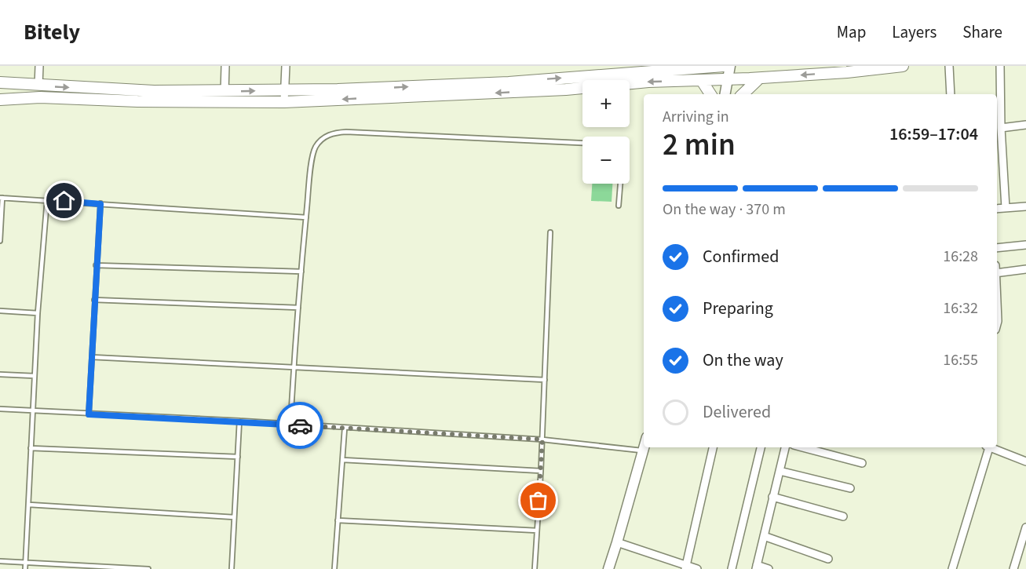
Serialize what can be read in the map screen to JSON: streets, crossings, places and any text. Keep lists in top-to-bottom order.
{
  "page": {
    "header": "Bitely",
    "nav": ["Map", "Layers", "Share"],
    "map_buttons": ["+", "−"],
    "heading": ["2 min", "Arriving in", "16:59–17:04"],
    "bar": "On the way · 370 m",
    "list": [
      ["Confirmed", "16:28"],
      ["Preparing", "16:32"],
      ["On the way", "16:55"],
      "Delivered"
    ]
  }
}
